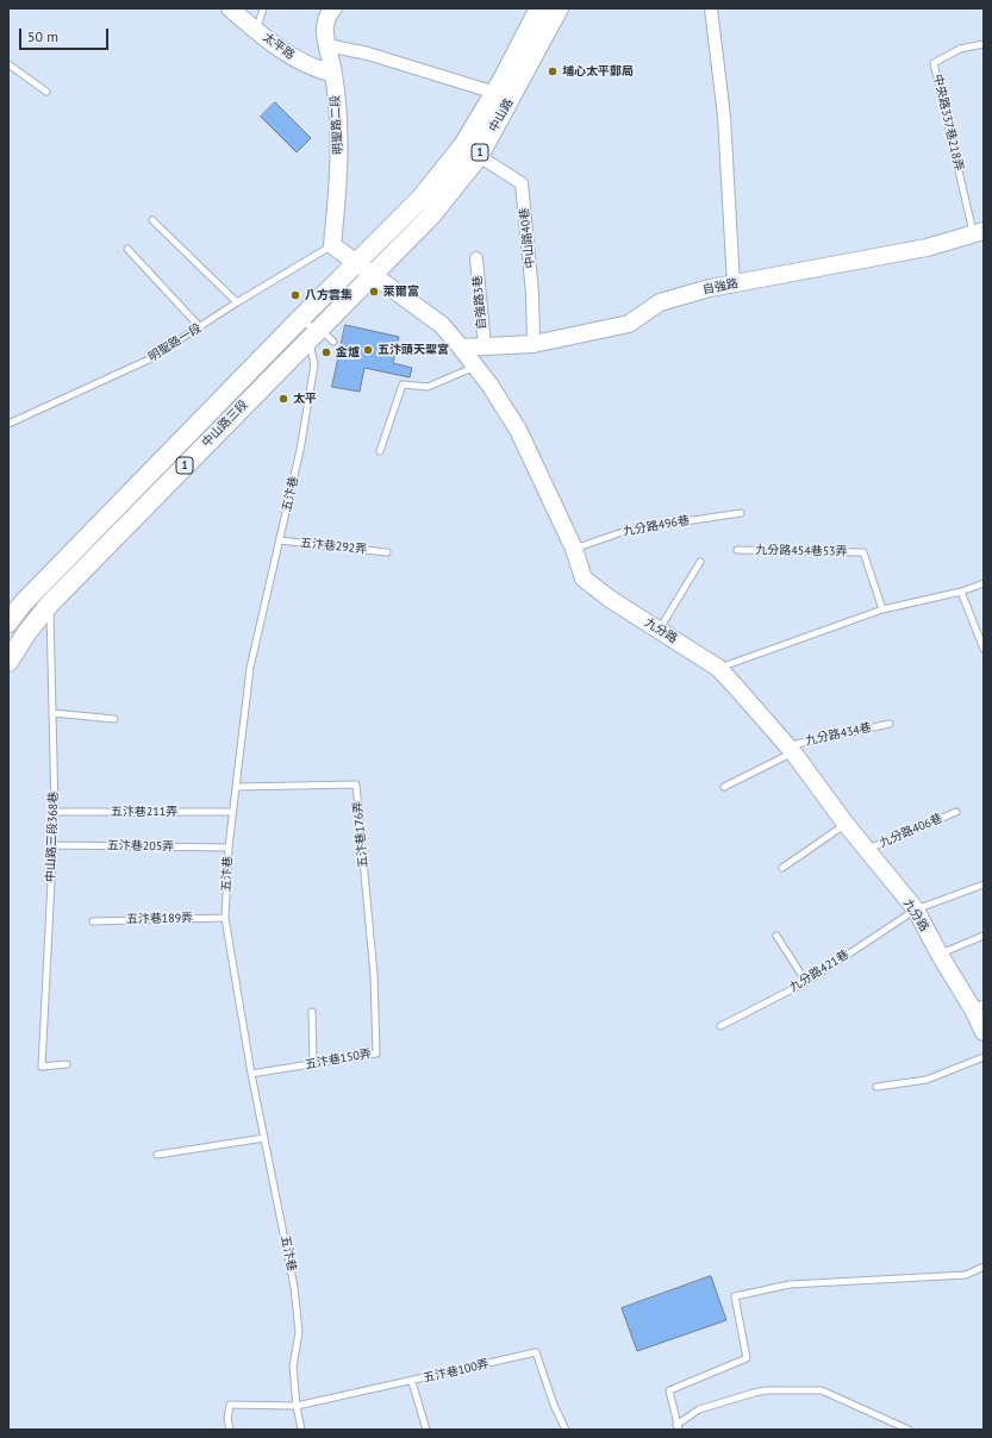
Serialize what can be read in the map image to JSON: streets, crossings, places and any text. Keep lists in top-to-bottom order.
{
  "streets": {
    "main road": ["中山路", "1", "中山路三段"],
    "street": [
      "太平路",
      "明聖路二段",
      "中山路40巷",
      "自強路",
      "自強路3巷",
      "九分路"
    ],
    "lane": [
      "中央路337巷218弄",
      "明聖路一段",
      "五汴巷",
      "九分路496巷",
      "五汴巷292弄",
      "九分路454巷53弄",
      "九分路434巷",
      "五汴巷211弄",
      "九分路406巷",
      "五汴巷176弄",
      "中山路三段368巷",
      "五汴巷205弄",
      "五汴巷189弄",
      "九分路421巷",
      "五汴巷150弄",
      "五汴巷100弄"
    ]
  },
  "crossings": [
    ["太平路", "明聖路二段"],
    ["中山路", "中山路40巷"],
    ["中山路", "中山路三段"],
    ["中山路", "九分路"],
    ["中央路337巷218弄", "自強路"],
    ["明聖路二段", "明聖路一段"],
    ["明聖路二段", "九分路"],
    ["中山路40巷", "自強路"],
    ["自強路", "自強路3巷"],
    ["自強路", "九分路"],
    ["明聖路一段", "九分路"],
    ["中山路三段", "五汴巷"],
    ["中山路三段", "九分路"],
    ["中山路三段", "中山路三段368巷"],
    ["五汴巷", "五汴巷292弄"],
    ["五汴巷", "五汴巷211弄"],
    ["五汴巷", "五汴巷176弄"],
    ["五汴巷", "五汴巷205弄"],
    ["五汴巷", "五汴巷189弄"],
    ["五汴巷", "五汴巷150弄"],
    ["五汴巷", "五汴巷100弄"],
    ["九分路496巷", "九分路"],
    ["九分路", "九分路434巷"],
    ["九分路", "九分路406巷"],
    ["九分路", "九分路421巷"],
    ["五汴巷211弄", "中山路三段368巷"],
    ["五汴巷176弄", "五汴巷150弄"],
    ["中山路三段368巷", "五汴巷205弄"]
  ],
  "places": [
    "埔心太平郵局",
    "萊爾富",
    "八方雲集",
    "五汴頭天聖宮",
    "金爐",
    "太平"
  ],
  "scale_bar": "50 m"
}
